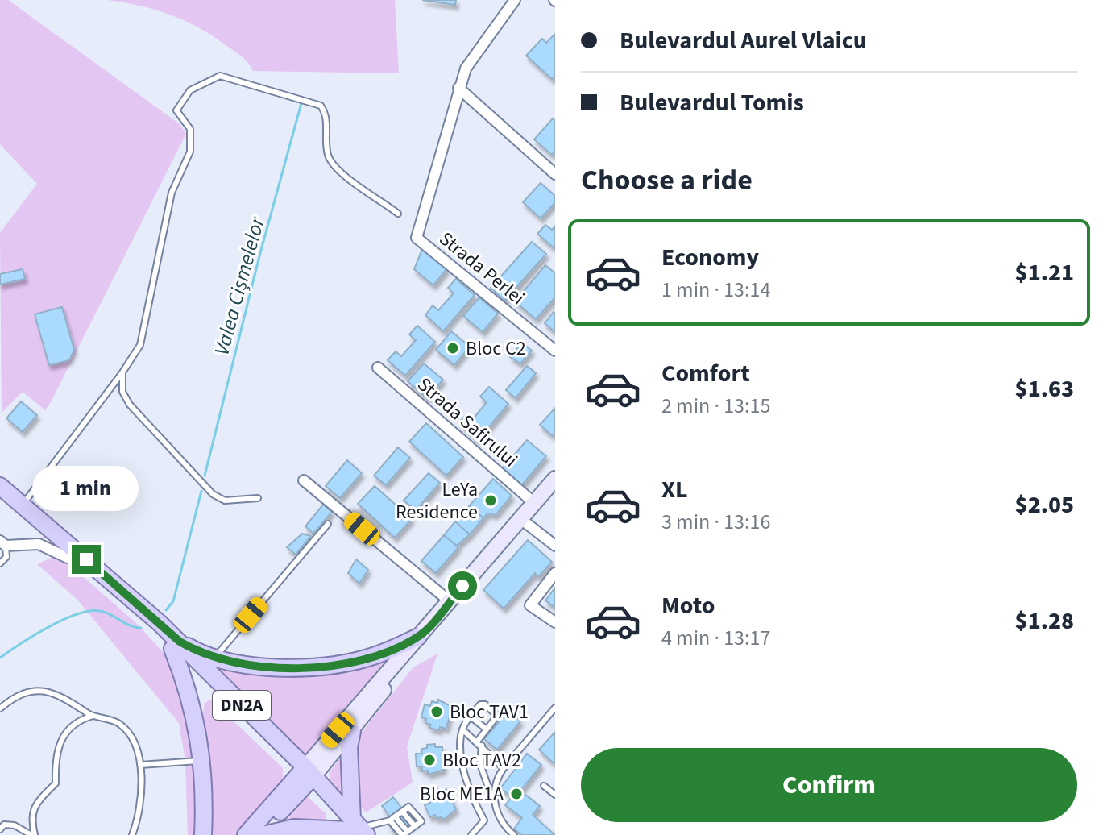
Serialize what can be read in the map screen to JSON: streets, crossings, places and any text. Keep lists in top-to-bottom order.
{
  "streets": {
    "main road": ["DN2A"],
    "street": ["Strada Perlei", "Strada Safirului"]
  },
  "water": ["Valea Cișmelelor"],
  "places": [
    "Bloc C2",
    "LeYa Residence",
    "Bloc TAV1",
    "Bloc TAV2",
    "Bloc ME1A"
  ],
  "page": {
    "banner": ["Bulevardul Aurel Vlaicu", "Bulevardul Tomis"],
    "heading": "Choose a ride",
    "list": [
      {
        "name": "Economy",
        "note": "1 min · 13:14",
        "value": "$1.21"
      },
      {
        "name": "Comfort",
        "note": "2 min · 13:15",
        "value": "$1.63"
      },
      {
        "name": "XL",
        "note": "3 min · 13:16",
        "value": "$2.05"
      },
      {
        "name": "Moto",
        "note": "4 min · 13:17",
        "value": "$1.28"
      }
    ],
    "bubble": "1 min",
    "buttons": "Confirm"
  }
}
